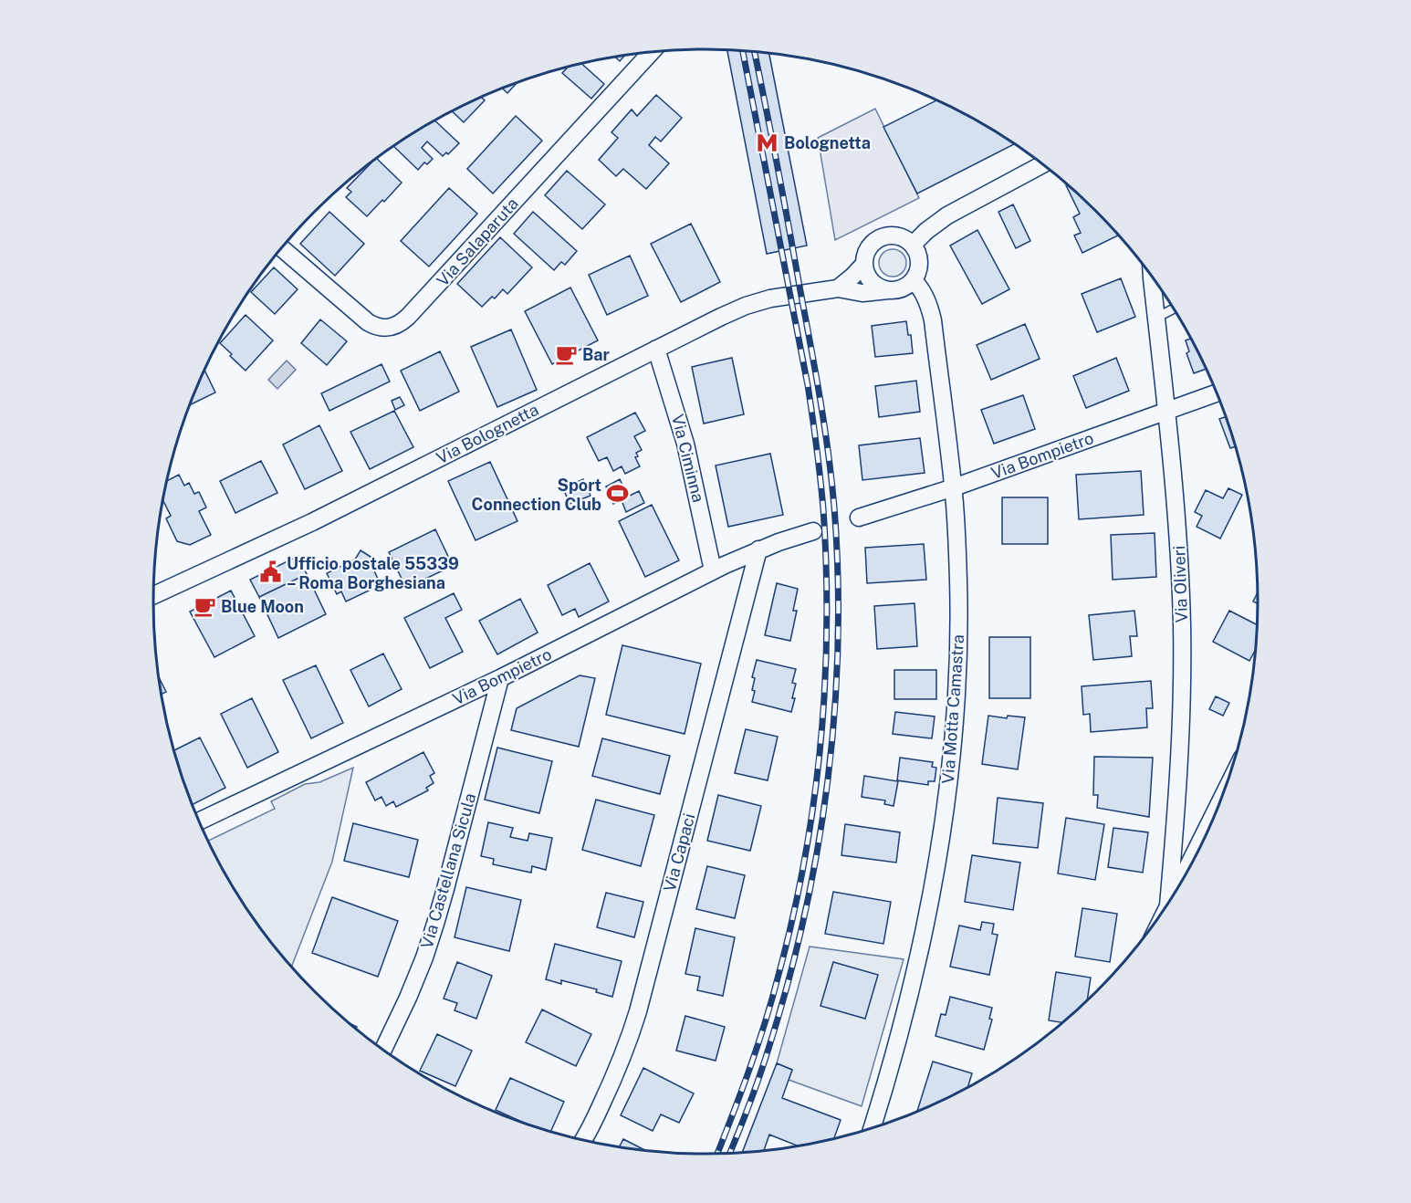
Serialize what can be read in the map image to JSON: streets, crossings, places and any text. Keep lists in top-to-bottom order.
{
  "streets": {
    "street": [
      "Via Salaparuta",
      "Via Bolognetta",
      "Via Bompietro",
      "Via Ciminna",
      "Via Oliveri",
      "Via Motta Camastra",
      "Via Capaci",
      "Via Castellana Sicula"
    ]
  },
  "crossings": [
    ["Via Bolognetta", "Via Ciminna"],
    ["Via Bolognetta", "Via Motta Camastra"],
    ["Via Bompietro", "Via Ciminna"],
    ["Via Bompietro", "Via Oliveri"],
    ["Via Bompietro", "Via Motta Camastra"],
    ["Via Bompietro", "Via Capaci"],
    ["Via Bompietro", "Via Castellana Sicula"]
  ],
  "places": {
    "metro station": ["Bolognetta"],
    "cafe": ["Bar", "Blue Moon"],
    "sports": ["Sport Connection Club"],
    "public building": ["Ufficio postale 55339 – Roma Borghesiana"]
  }
}
